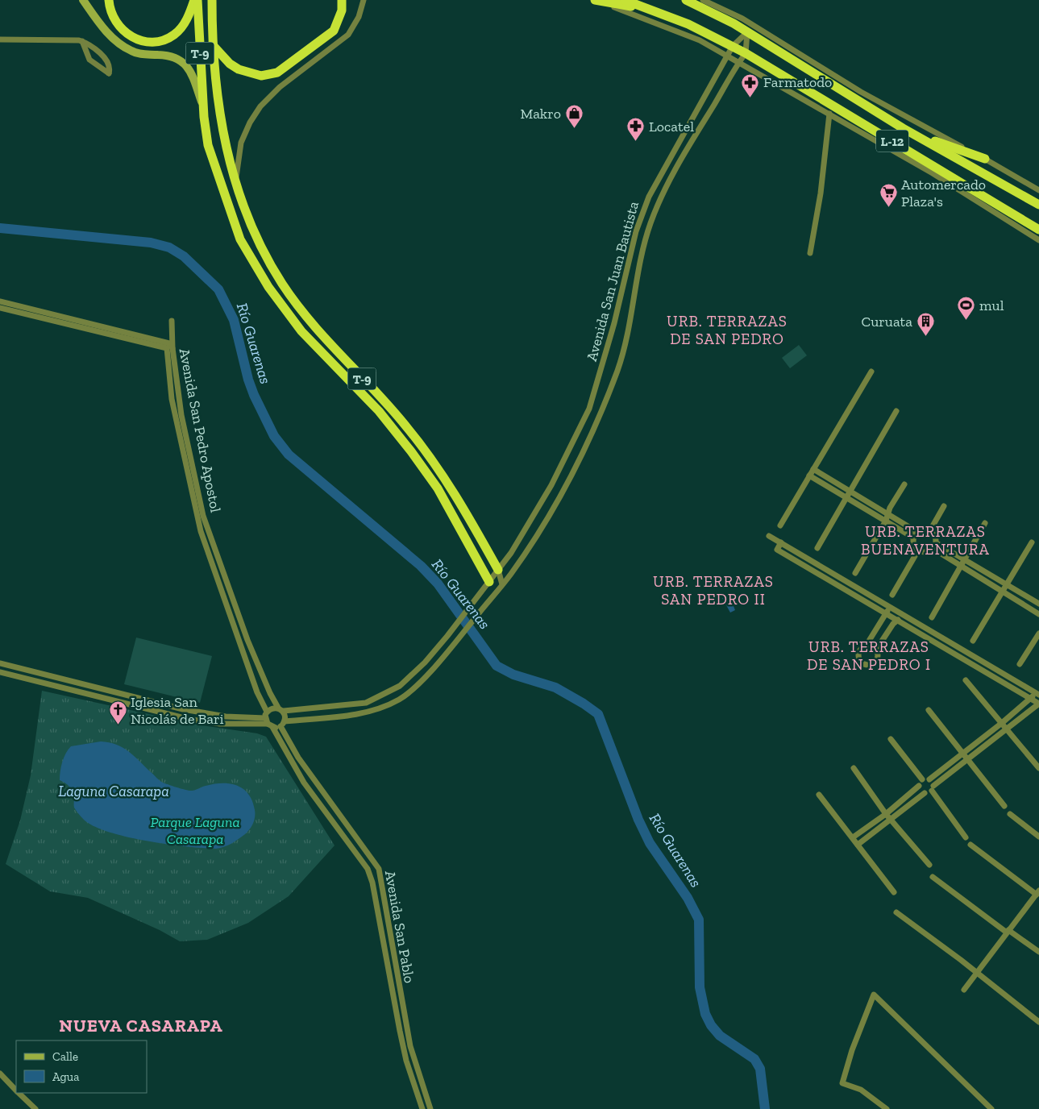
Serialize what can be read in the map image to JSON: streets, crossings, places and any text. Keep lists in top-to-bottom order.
{
  "streets": {
    "highway": ["T-9", "L-12"],
    "street": ["Avenida San Juan Bautista", "Avenida San Pedro Apostol", "Avenida San Pablo"]
  },
  "crossings": [
    ["T-9", "Avenida San Juan Bautista"],
    ["L-12", "Avenida San Juan Bautista"],
    ["Avenida San Juan Bautista", "Avenida San Pedro Apostol"],
    ["Avenida San Juan Bautista", "Avenida San Pablo"]
  ],
  "districts": [
    "URB. TERRAZAS DE SAN PEDRO",
    "URB. TERRAZAS BUENAVENTURA",
    "URB. TERRAZAS SAN PEDRO II",
    "URB. TERRAZAS DE SAN PEDRO I",
    "NUEVA CASARAPA"
  ],
  "water": ["Río Guarenas", "Laguna Casarapa"],
  "parks": ["Parque Laguna Casarapa"],
  "places": {
    "pharmacy": ["Farmatodo", "Locatel"],
    "shop": ["Makro"],
    "supermarket": ["Automercado Plaza's"],
    "sports": ["mul"],
    "building": ["Curuata"],
    "church": ["Iglesia San Nicolás de Bari"]
  },
  "legend": ["Calle", "Agua"]
}
